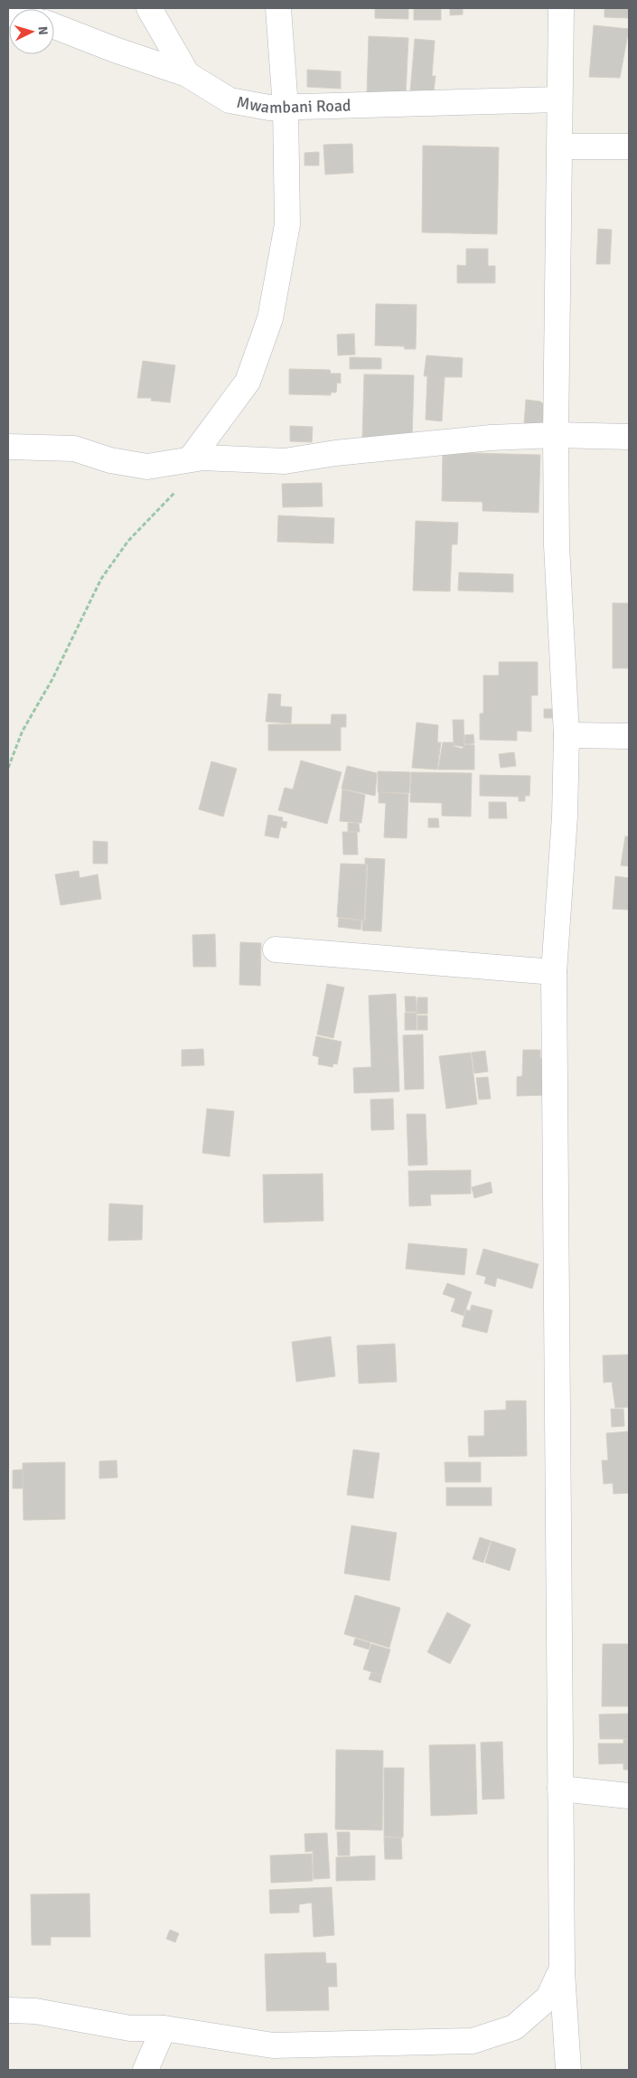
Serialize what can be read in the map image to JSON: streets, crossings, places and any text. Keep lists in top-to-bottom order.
{
  "streets": {
    "street": ["Mwambani Road"]
  },
  "north": "right"
}
